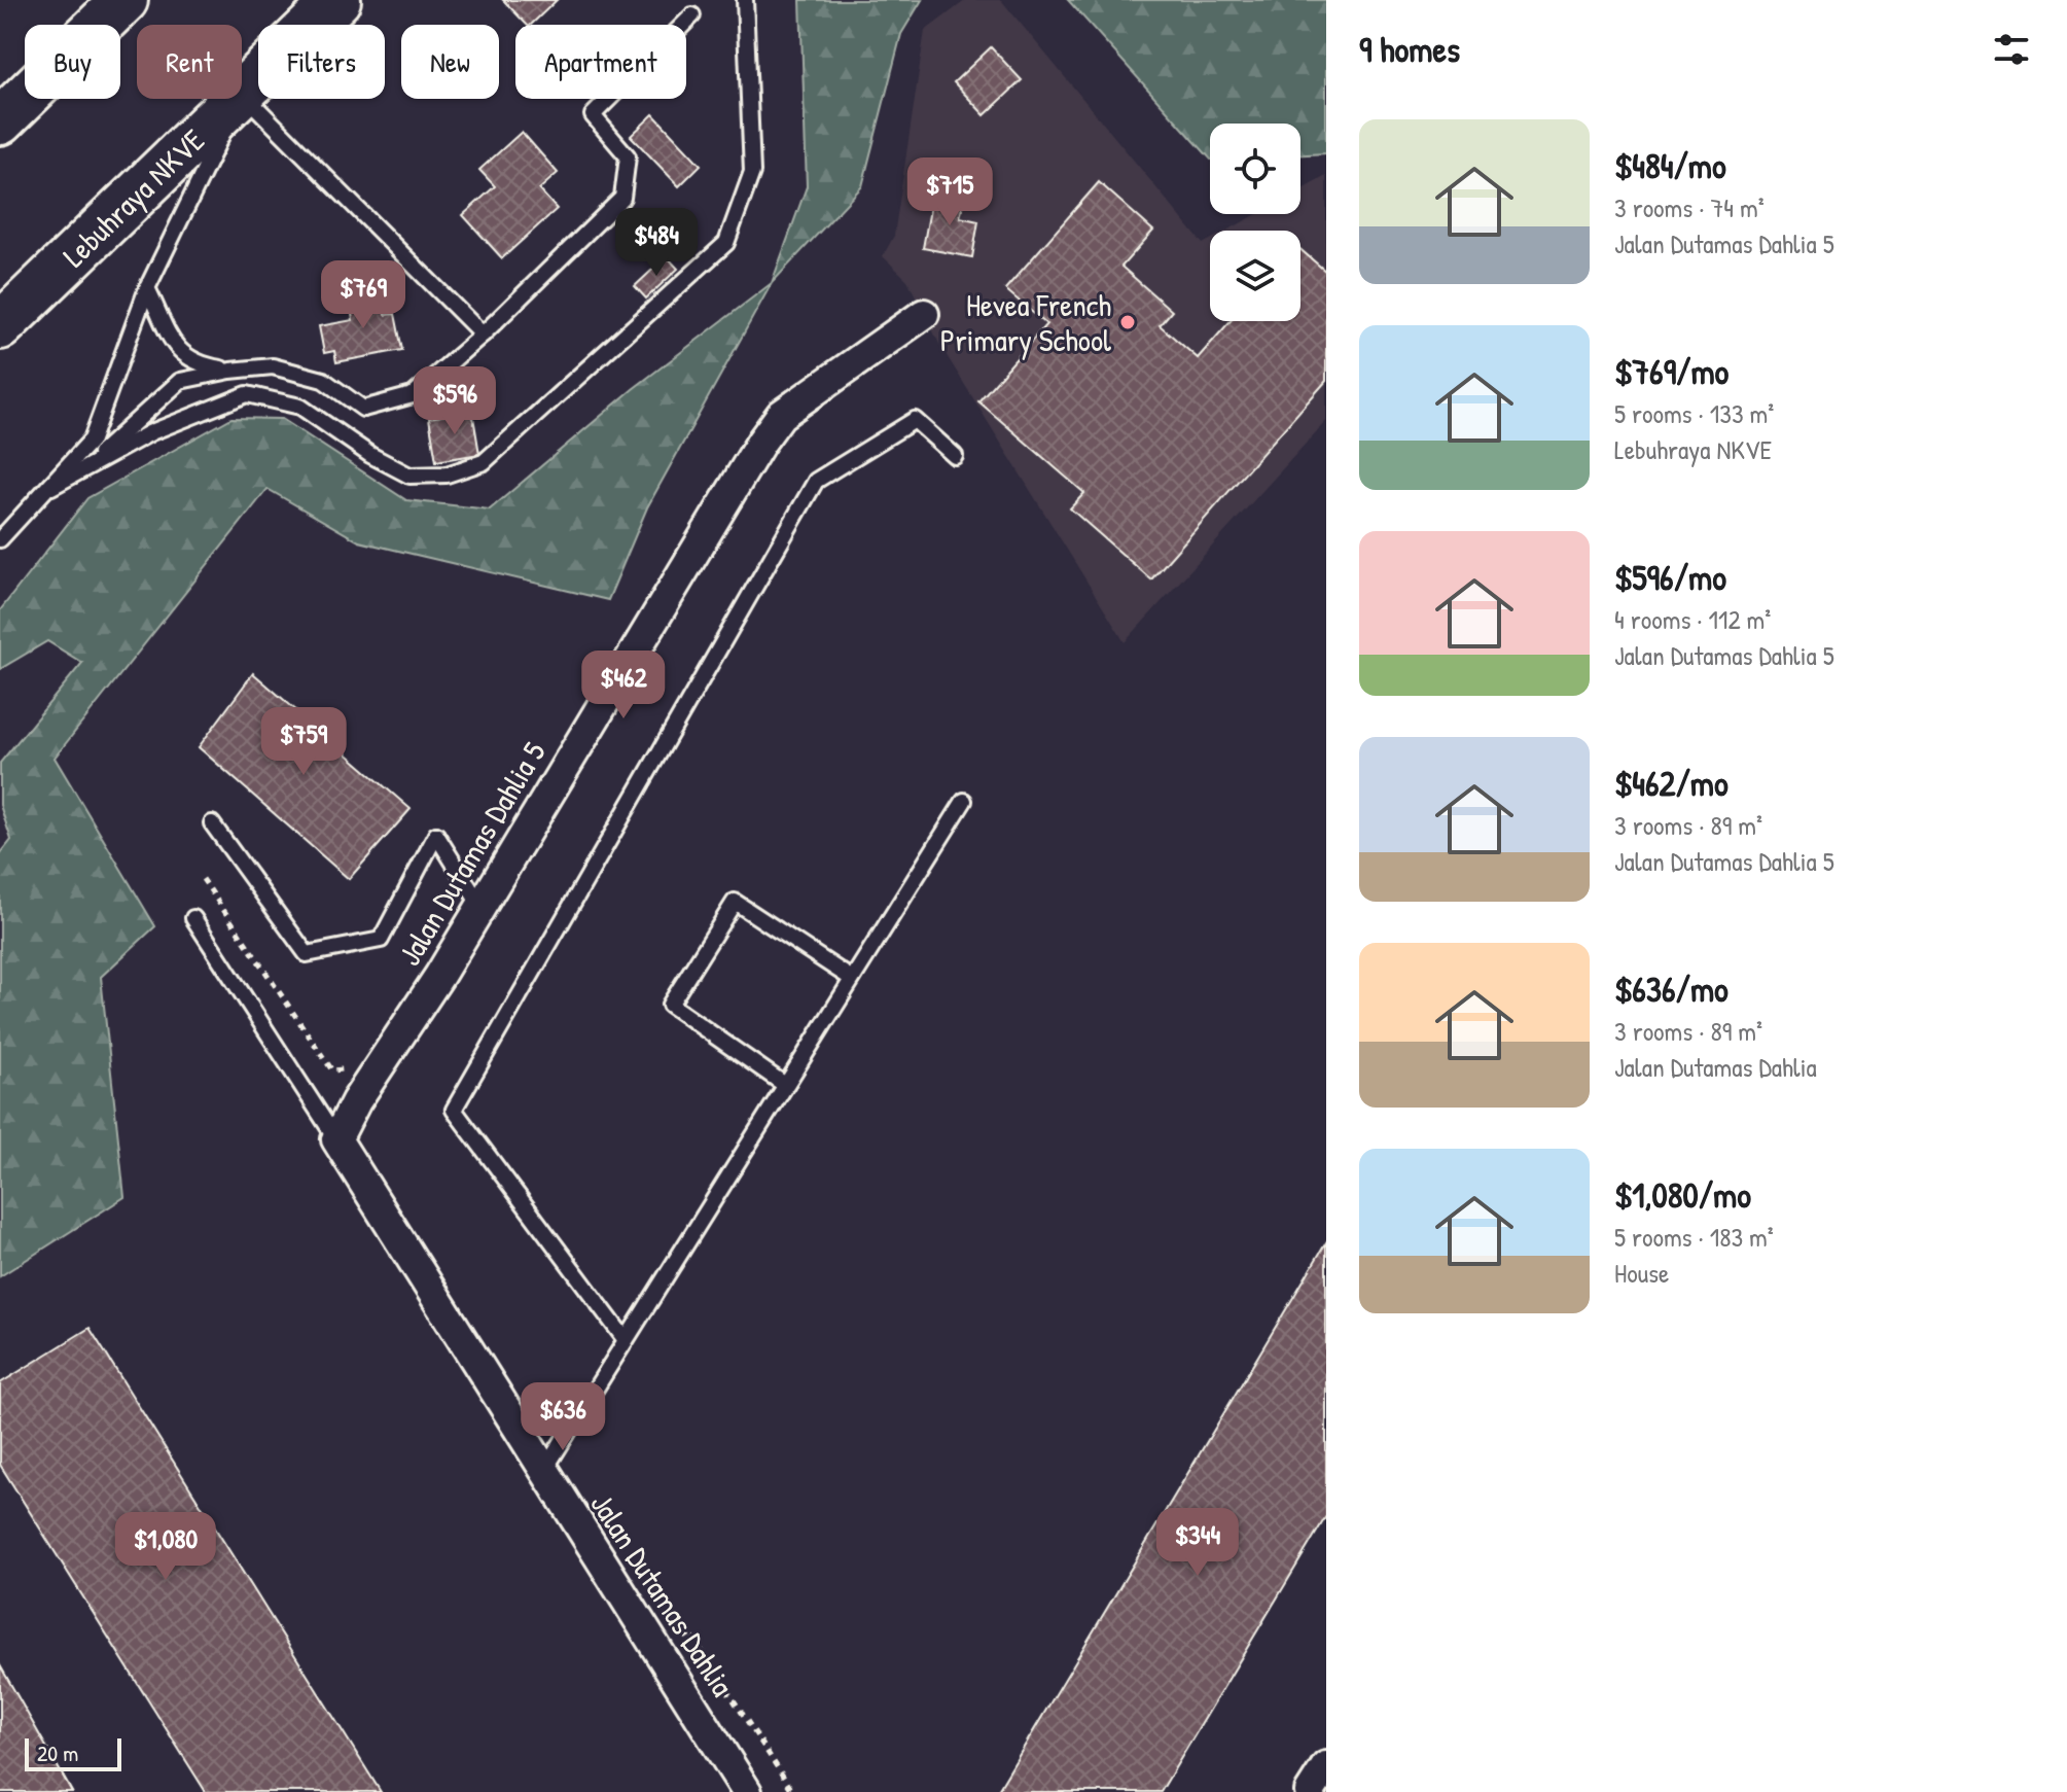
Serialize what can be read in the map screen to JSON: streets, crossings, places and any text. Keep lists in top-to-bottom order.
{
  "streets": {
    "highway": ["Lebuhraya NKVE"],
    "street": ["Jalan Dutamas Dahlia 5", "Jalan Dutamas Dahlia"]
  },
  "crossings": [
    ["Jalan Dutamas Dahlia 5", "Jalan Dutamas Dahlia"]
  ],
  "places": ["Hevea French Primary School"],
  "scale_bar": "20 m",
  "page": {
    "heading": "9 homes",
    "chip": [
      "Buy",
      "Rent",
      "Filters",
      "New",
      "Apartment"
    ],
    "list": [
      {
        "name": "$484/mo",
        "note": "3 rooms · 74 m² · Jalan Dutamas Dahlia 5"
      },
      {
        "name": "$769/mo",
        "note": "5 rooms · 133 m² · Lebuhraya NKVE"
      },
      {
        "name": "$596/mo",
        "note": "4 rooms · 112 m² · Jalan Dutamas Dahlia 5"
      },
      {
        "name": "$462/mo",
        "note": "3 rooms · 89 m² · Jalan Dutamas Dahlia 5"
      },
      {
        "name": "$636/mo",
        "note": "3 rooms · 89 m² · Jalan Dutamas Dahlia"
      },
      {
        "name": "$1,080/mo",
        "note": "5 rooms · 183 m² · House"
      }
    ],
    "price": [
      "$715",
      "$484",
      "$769",
      "$596",
      "$462",
      "$759",
      "$636",
      "$344",
      "$1,080"
    ],
    "scale": "20 m"
  }
}
